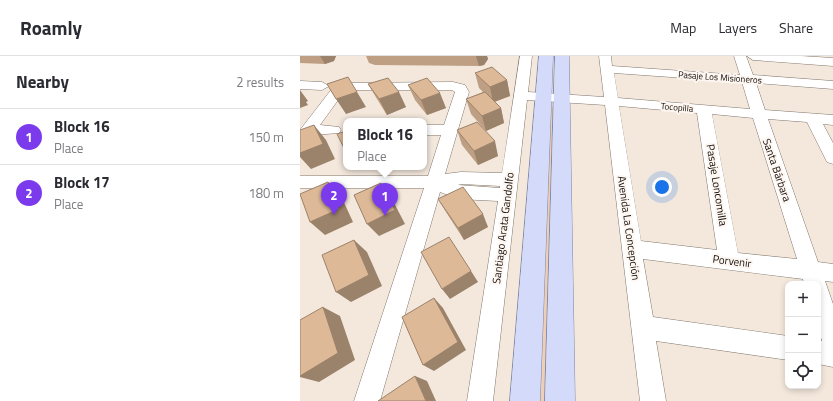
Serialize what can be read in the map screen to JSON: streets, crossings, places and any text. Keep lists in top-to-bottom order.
{
  "streets": {
    "street": [
      "Pasaje Los Misioneros",
      "Tocopilla",
      "Santa Bárbara",
      "Pasaje Loncomilla",
      "Santiago Arata Gandolfo",
      "Avenida La Concepción",
      "Porvenir"
    ]
  },
  "crossings": [
    ["Pasaje Los Misioneros", "Santa Bárbara"],
    ["Pasaje Los Misioneros", "Avenida La Concepción"],
    ["Tocopilla", "Santa Bárbara"],
    ["Tocopilla", "Pasaje Loncomilla"],
    ["Tocopilla", "Santiago Arata Gandolfo"],
    ["Tocopilla", "Avenida La Concepción"],
    ["Santa Bárbara", "Porvenir"],
    ["Pasaje Loncomilla", "Porvenir"],
    ["Avenida La Concepción", "Porvenir"]
  ],
  "page": {
    "header": "Roamly",
    "nav": ["Map", "Layers", "Share"],
    "heading": ["Nearby", "2 results"],
    "list": [
      {
        "mark": "1",
        "name": "Block 16",
        "note": "Place",
        "value": "150 m"
      },
      {
        "mark": "2",
        "name": "Block 17",
        "note": "Place",
        "value": "180 m"
      }
    ],
    "popup": ["Block 16", "Place"],
    "pins": ["2", "1"],
    "map_buttons": ["+", "−"]
  }
}
